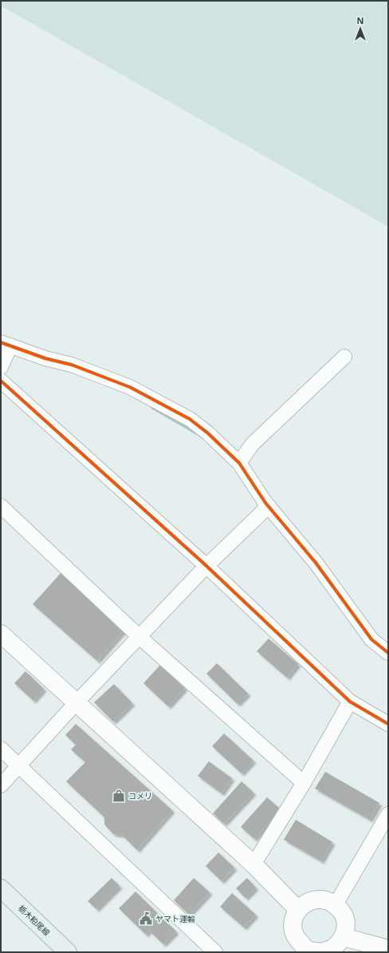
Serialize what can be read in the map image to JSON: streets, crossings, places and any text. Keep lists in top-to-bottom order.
{
  "streets": {
    "main road": ["栃木粕尾線"]
  },
  "places": {
    "shop": ["コメリ"],
    "public building": ["ヤマト運輸"]
  },
  "north": "top"
}
